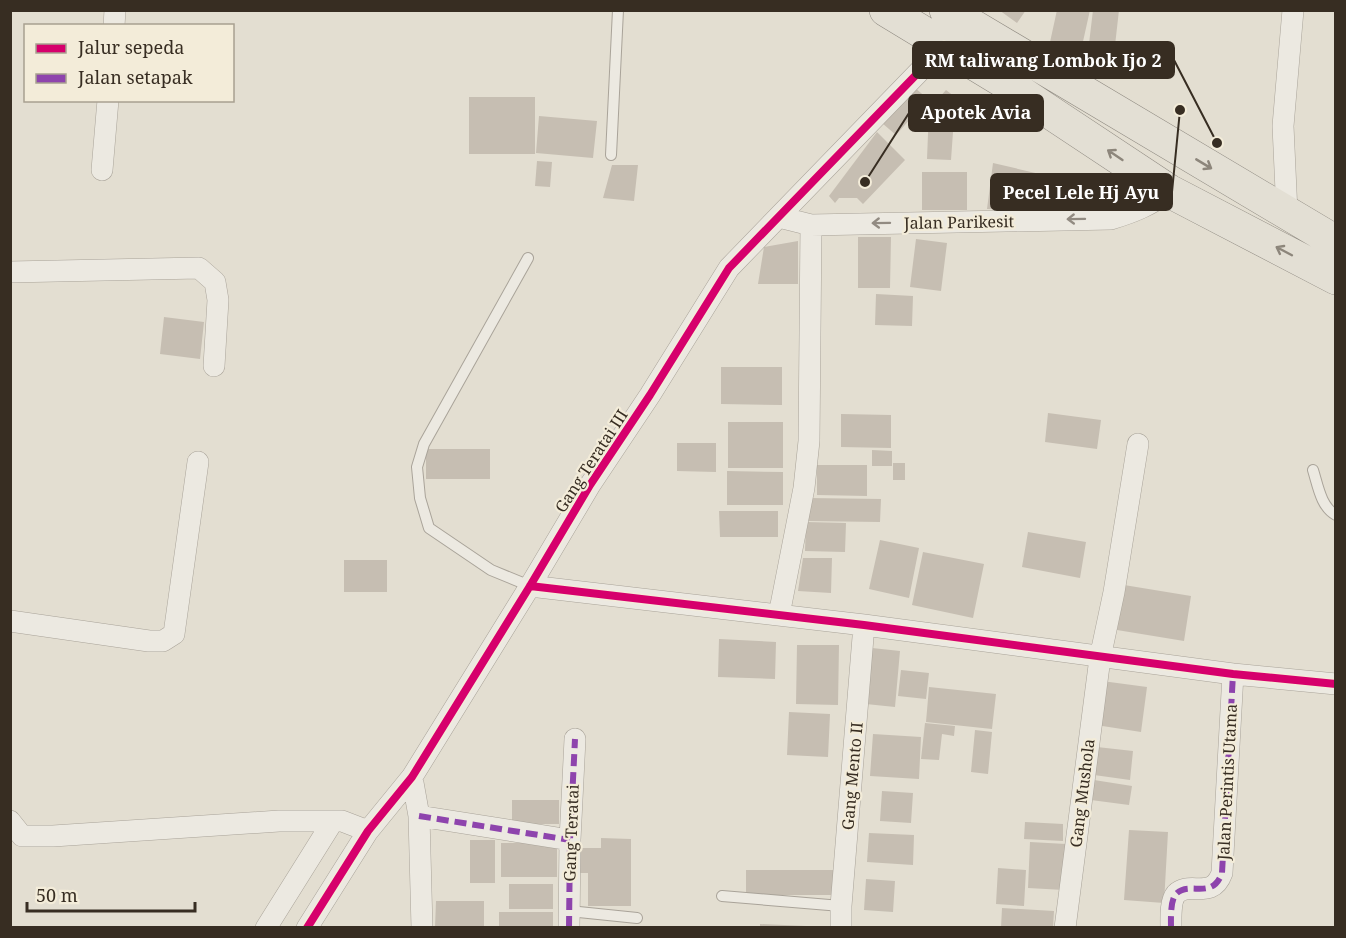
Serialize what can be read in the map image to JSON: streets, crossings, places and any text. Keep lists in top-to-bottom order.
{
  "streets": {
    "street": [
      "Jalan Parikesit",
      "Gang Teratai III",
      "Gang Mento II",
      "Jalan Perintis Utama",
      "Gang Mushola",
      "Gang Teratai"
    ]
  },
  "crossings": [
    ["Jalan Parikesit", "Gang Teratai III"]
  ],
  "one_way": ["Jalan Parikesit"],
  "places": ["Pecel Lele Hj Ayu", "RM taliwang Lombok Ijo 2", "Apotek Avia"],
  "legend": ["Jalur sepeda", "Jalan setapak"],
  "scale_bar": "50 m"
}
